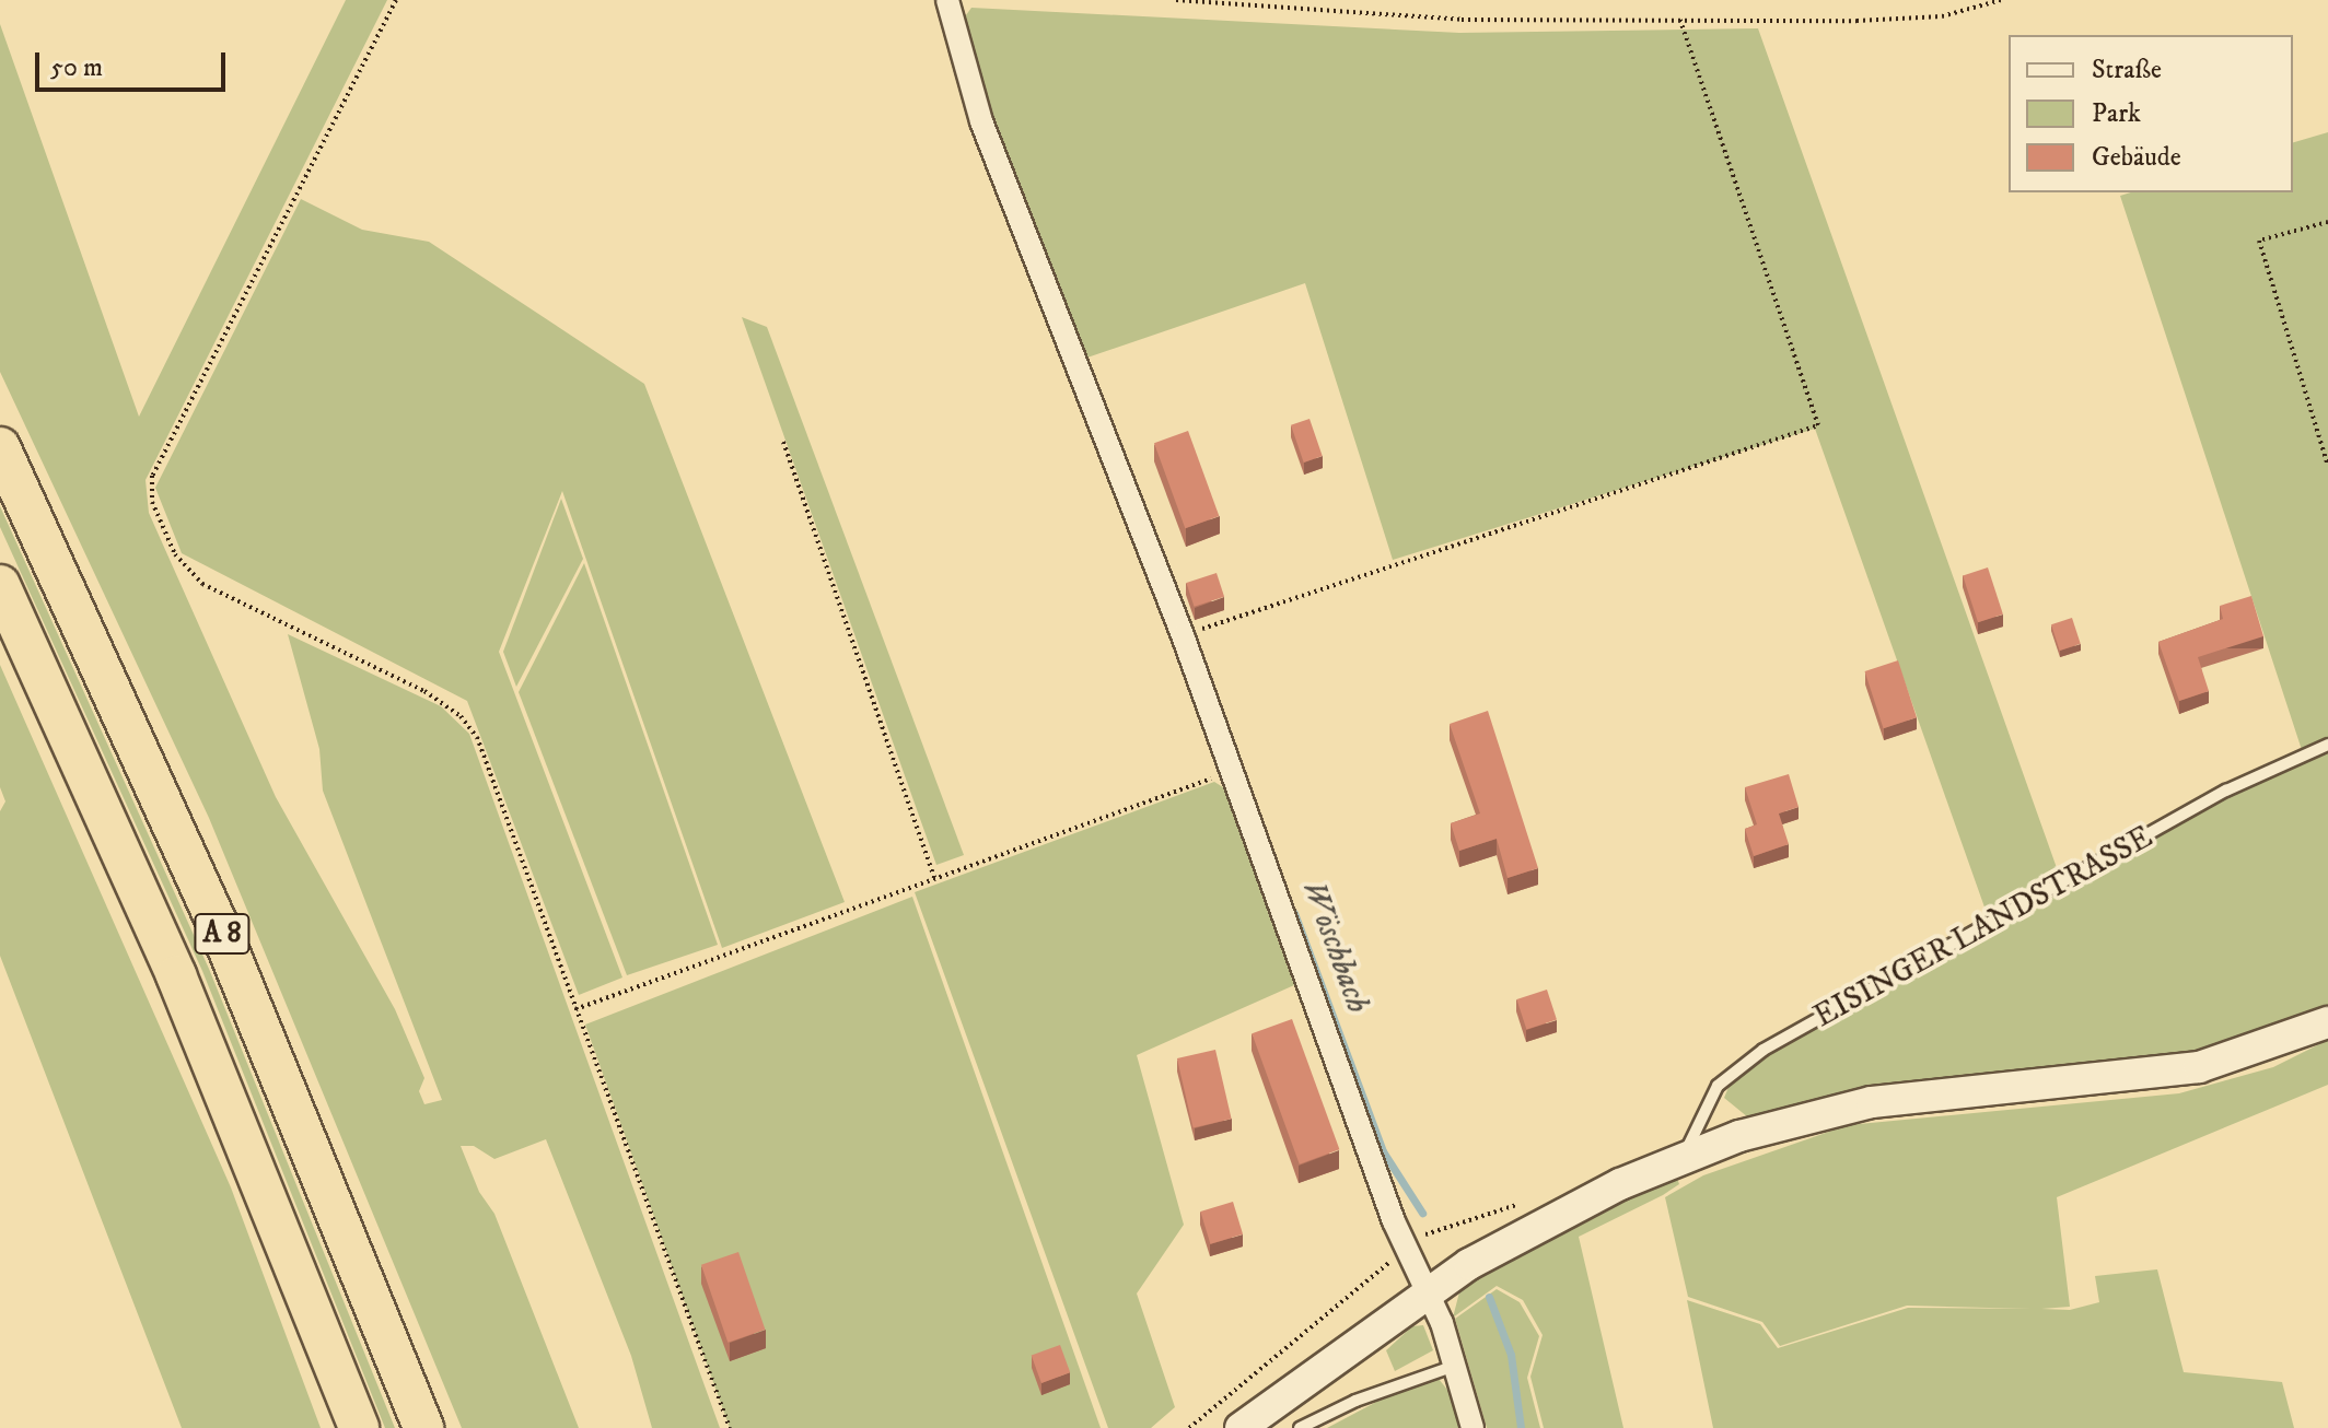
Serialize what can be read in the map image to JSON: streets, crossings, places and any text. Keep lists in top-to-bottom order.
{
  "streets": {
    "highway": ["A 8"],
    "lane": ["EISINGER LANDSTRASSE"]
  },
  "water": ["Wöschbach"],
  "legend": ["Straße", "Park", "Gebäude"],
  "scale_bar": "50 m"
}
